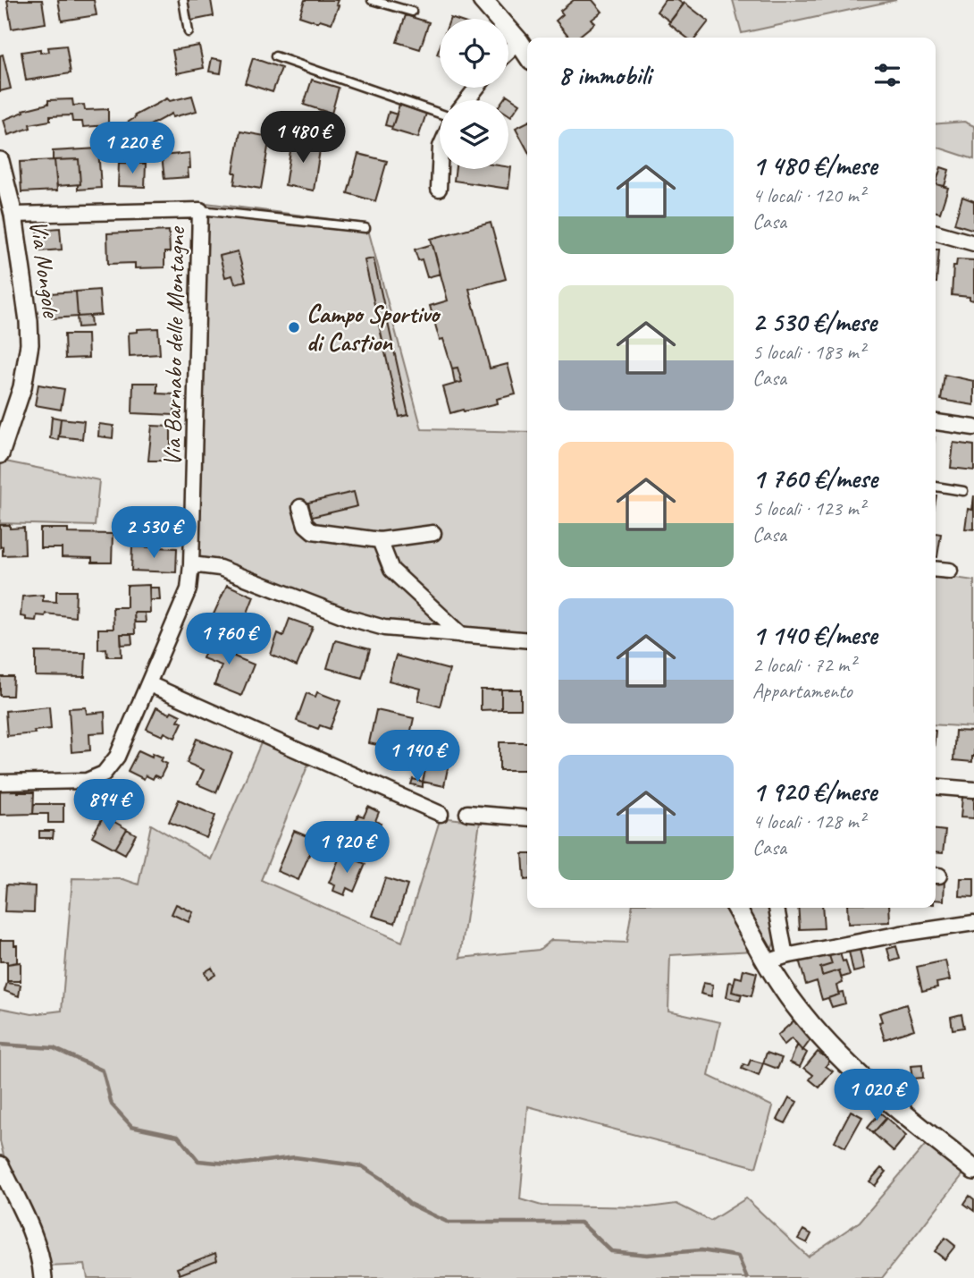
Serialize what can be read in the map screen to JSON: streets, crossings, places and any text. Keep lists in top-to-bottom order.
{
  "streets": {
    "street": ["Via Nongole", "Via Barnabo delle Montagne"]
  },
  "places": ["Campo Sportivo di Castion"],
  "page": {
    "heading": "8 immobili",
    "price": [
      "1 480 €",
      "1 220 €",
      "2 530 €",
      "1 760 €",
      "1 140 €",
      "894 €",
      "1 920 €",
      "1 020 €"
    ],
    "list": [
      {
        "name": "1 480 €/mese",
        "note": "4 locali · 120 m² · Casa"
      },
      {
        "name": "2 530 €/mese",
        "note": "5 locali · 183 m² · Casa"
      },
      {
        "name": "1 760 €/mese",
        "note": "5 locali · 123 m² · Casa"
      },
      {
        "name": "1 140 €/mese",
        "note": "2 locali · 72 m² · Appartamento"
      },
      {
        "name": "1 920 €/mese",
        "note": "4 locali · 128 m² · Casa"
      }
    ]
  }
}
